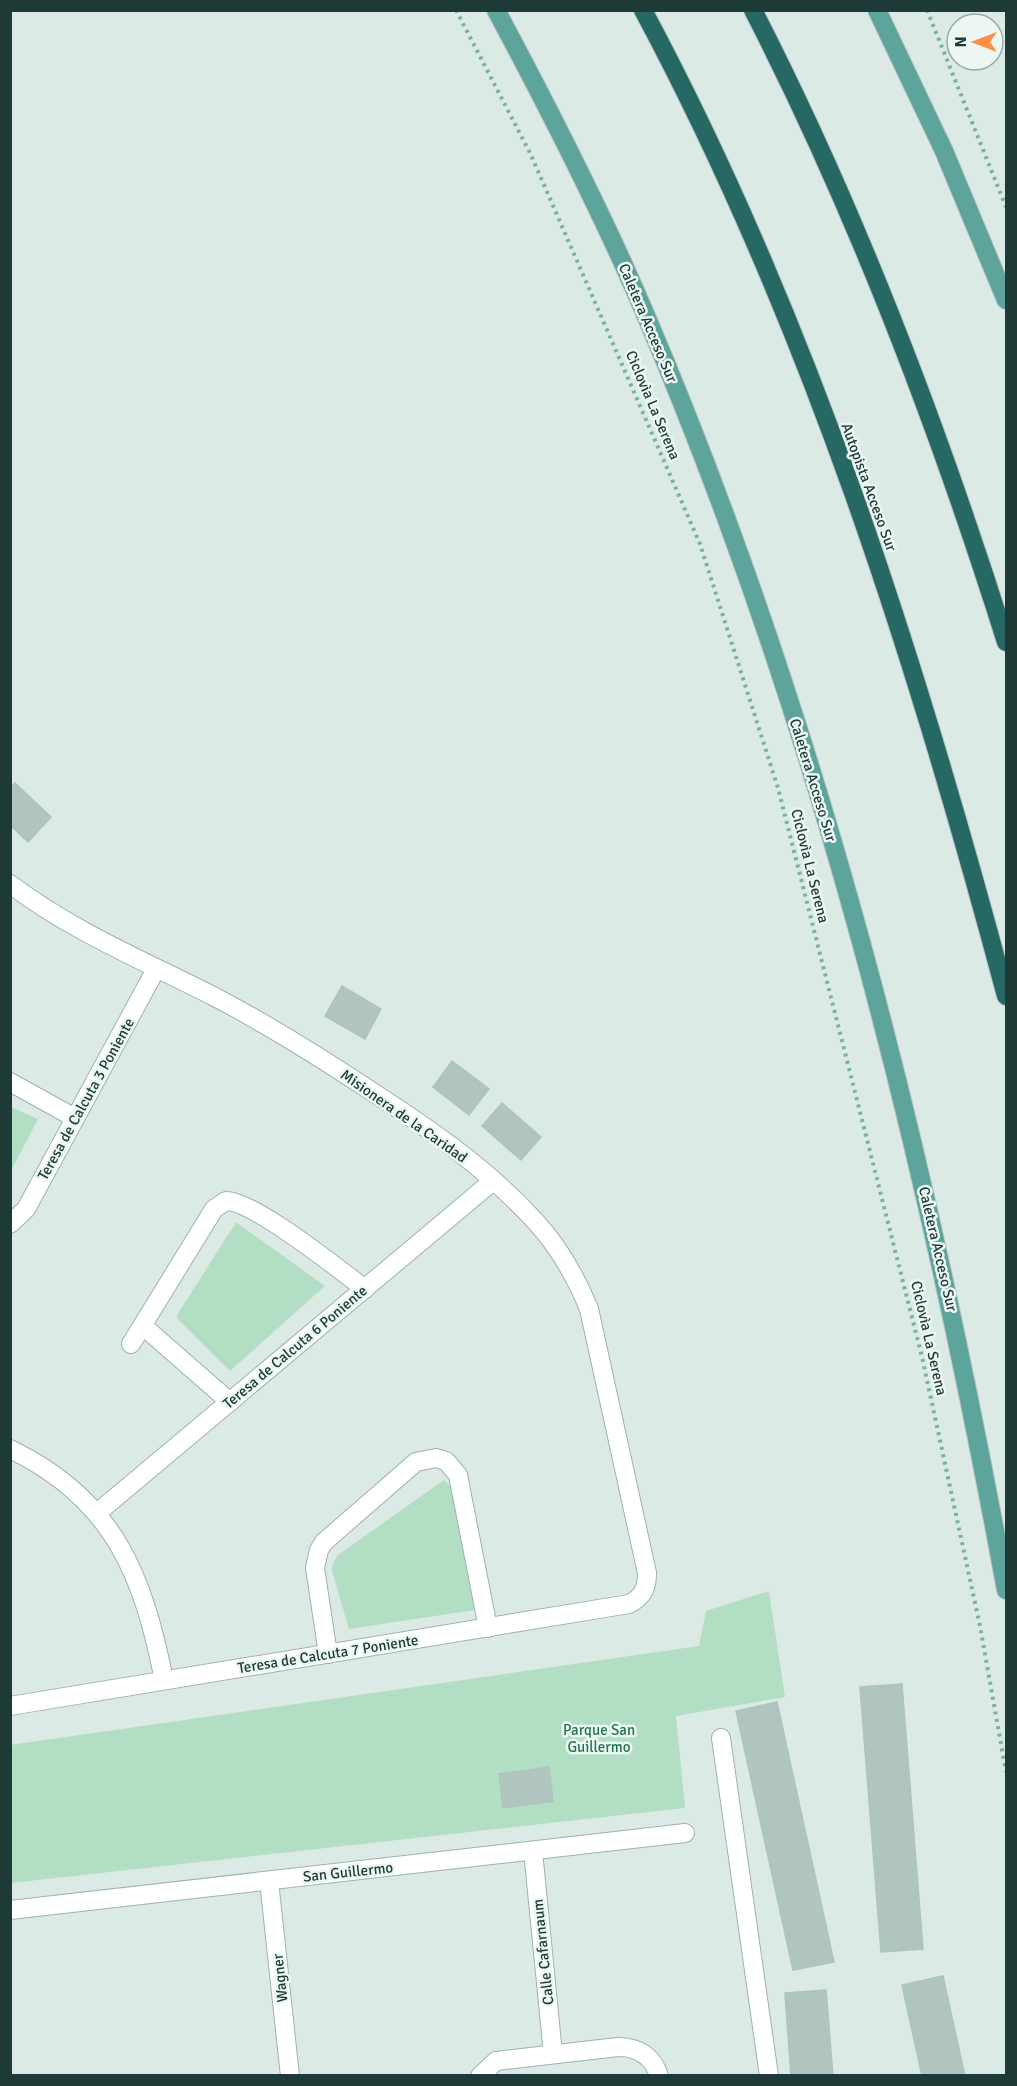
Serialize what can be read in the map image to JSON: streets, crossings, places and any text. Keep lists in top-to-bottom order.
{
  "streets": {
    "highway": ["Autopista Acceso Sur"],
    "main road": ["Caletera Acceso Sur"],
    "street": [
      "Teresa de Calcuta 3 Poniente",
      "Misionera de la Caridad",
      "Teresa de Calcuta 6 Poniente",
      "Teresa de Calcuta 7 Poniente",
      "San Guillermo",
      "Calle Cafarnaum",
      "Wagner"
    ],
    "path": ["Ciclovìa La Serena"]
  },
  "crossings": [
    ["Teresa de Calcuta 3 Poniente", "Misionera de la Caridad"],
    ["Misionera de la Caridad", "Teresa de Calcuta 6 Poniente"],
    ["Misionera de la Caridad", "Teresa de Calcuta 7 Poniente"],
    ["San Guillermo", "Calle Cafarnaum"],
    ["San Guillermo", "Wagner"]
  ],
  "parks": ["Parque San Guillermo"],
  "north": "left"
}
